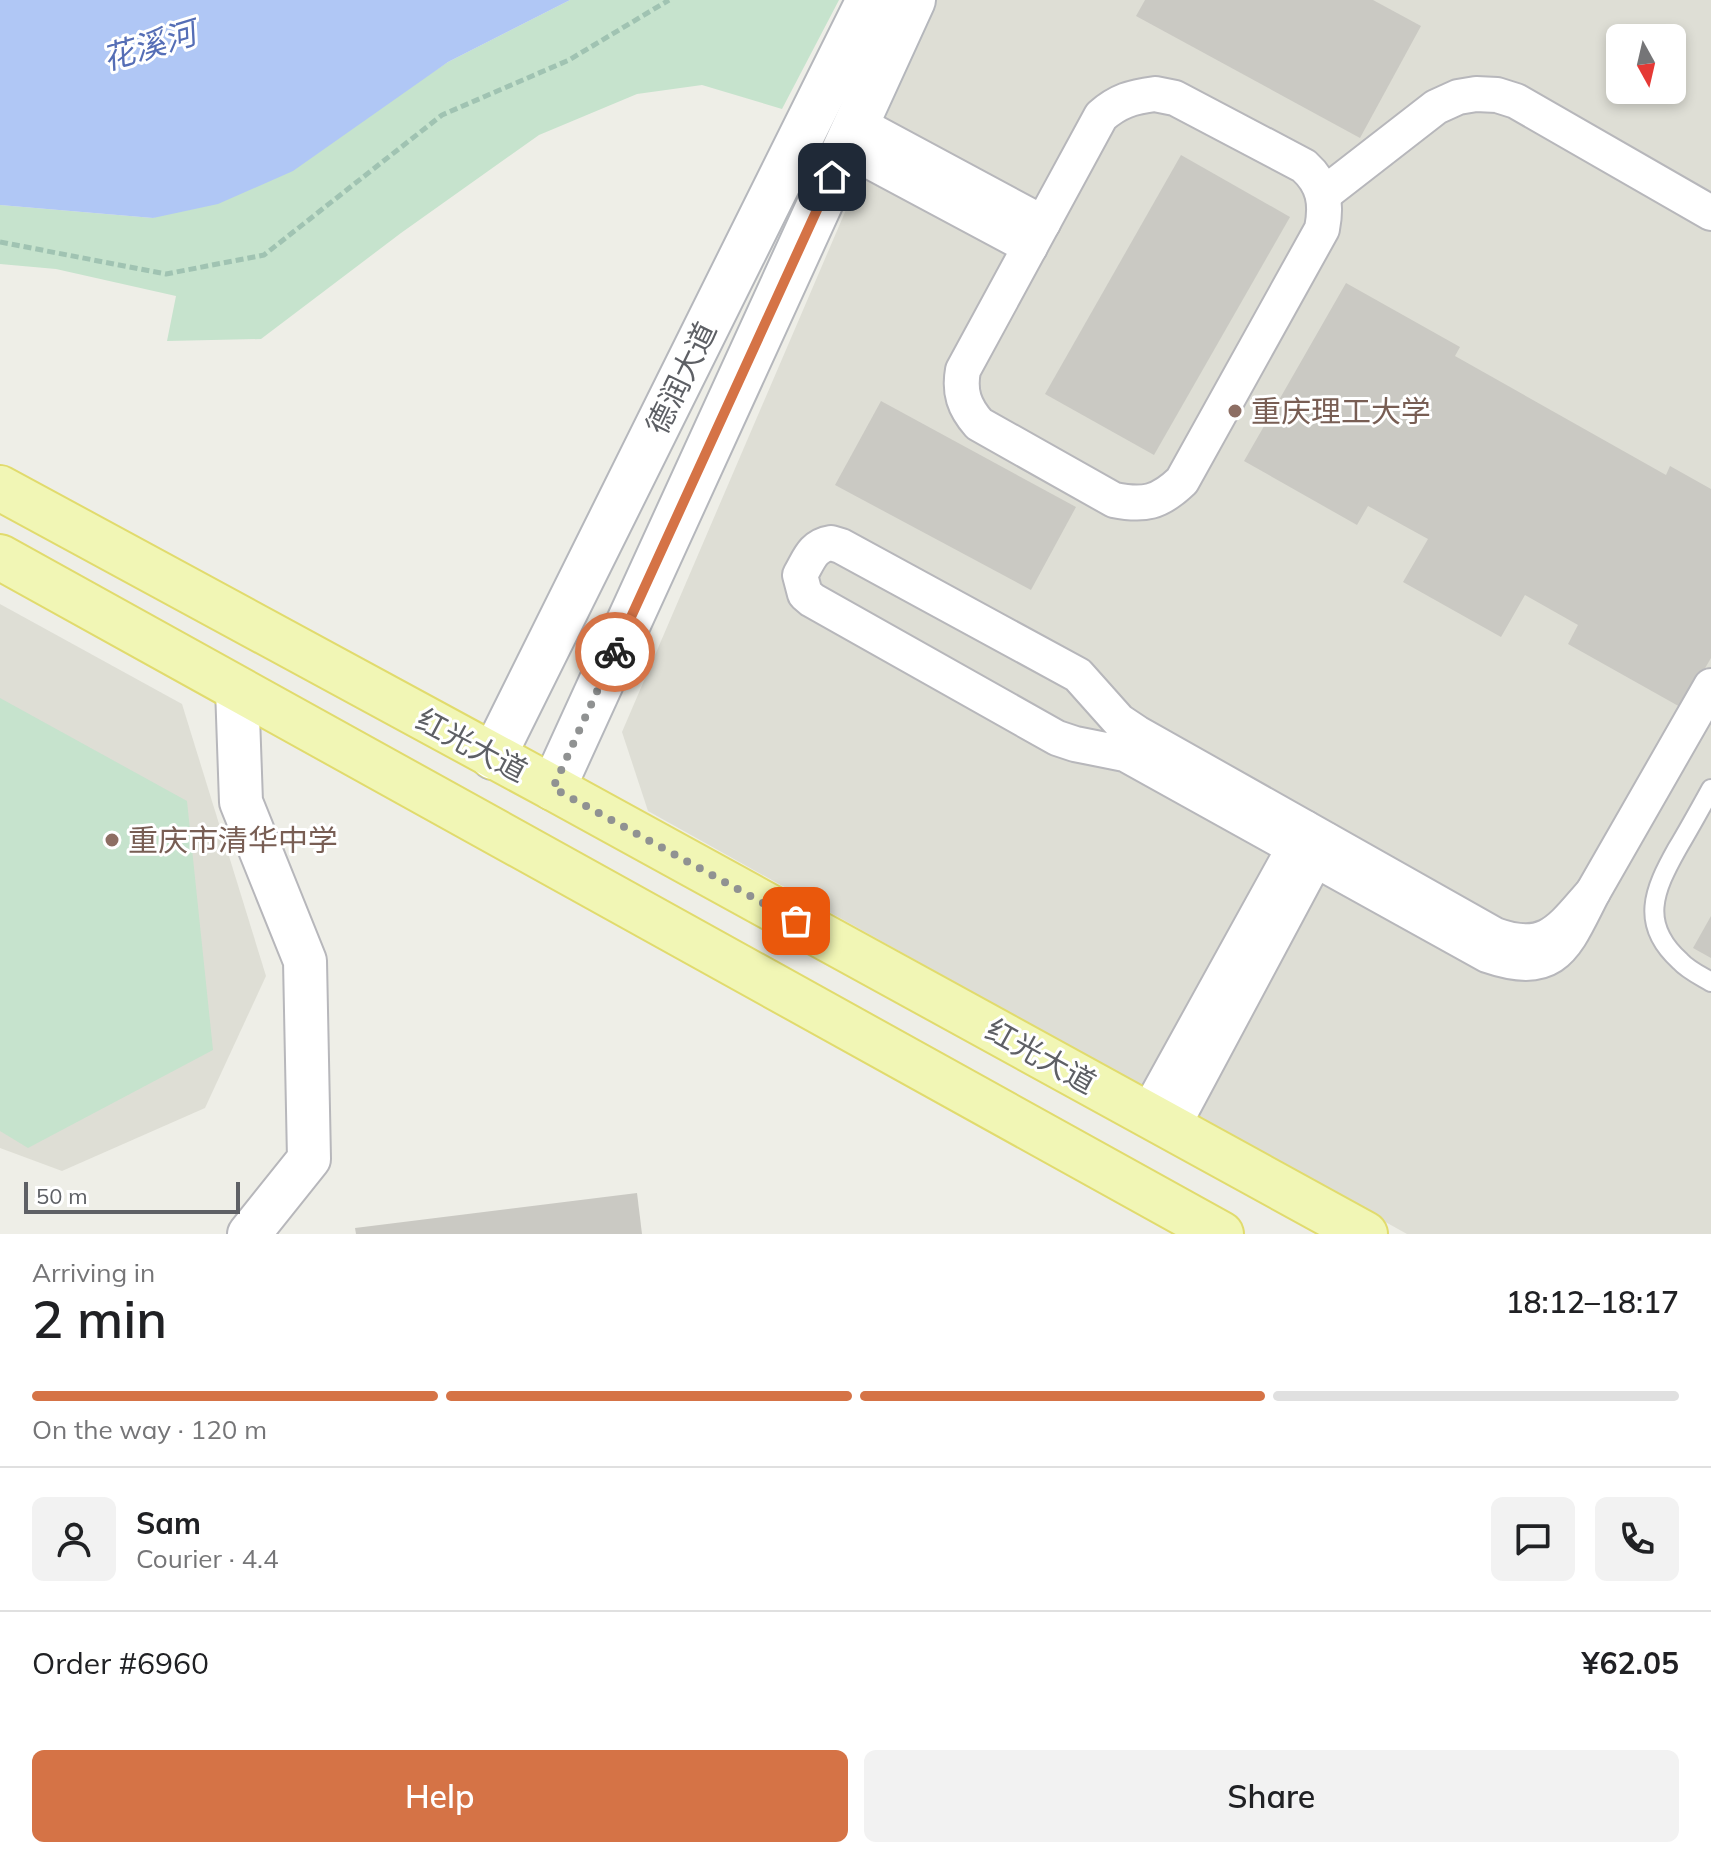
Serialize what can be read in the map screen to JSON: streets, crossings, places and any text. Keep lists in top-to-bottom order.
{
  "streets": {
    "main road": ["德润大道", "红光大道"]
  },
  "crossings": [
    ["德润大道", "红光大道"]
  ],
  "water": ["花溪河"],
  "places": ["重庆理工大学", "重庆市清华中学"],
  "scale_bar": "50 m",
  "north": "bottom",
  "page": {
    "scale": "50 m",
    "heading": ["2 min", "Arriving in", "18:12–18:17"],
    "panel": [
      "Sam",
      "Courier · 4.4",
      "Order #6960",
      "¥62.05"
    ],
    "bar": "On the way · 120 m",
    "buttons": ["Help", "Share"]
  }
}
